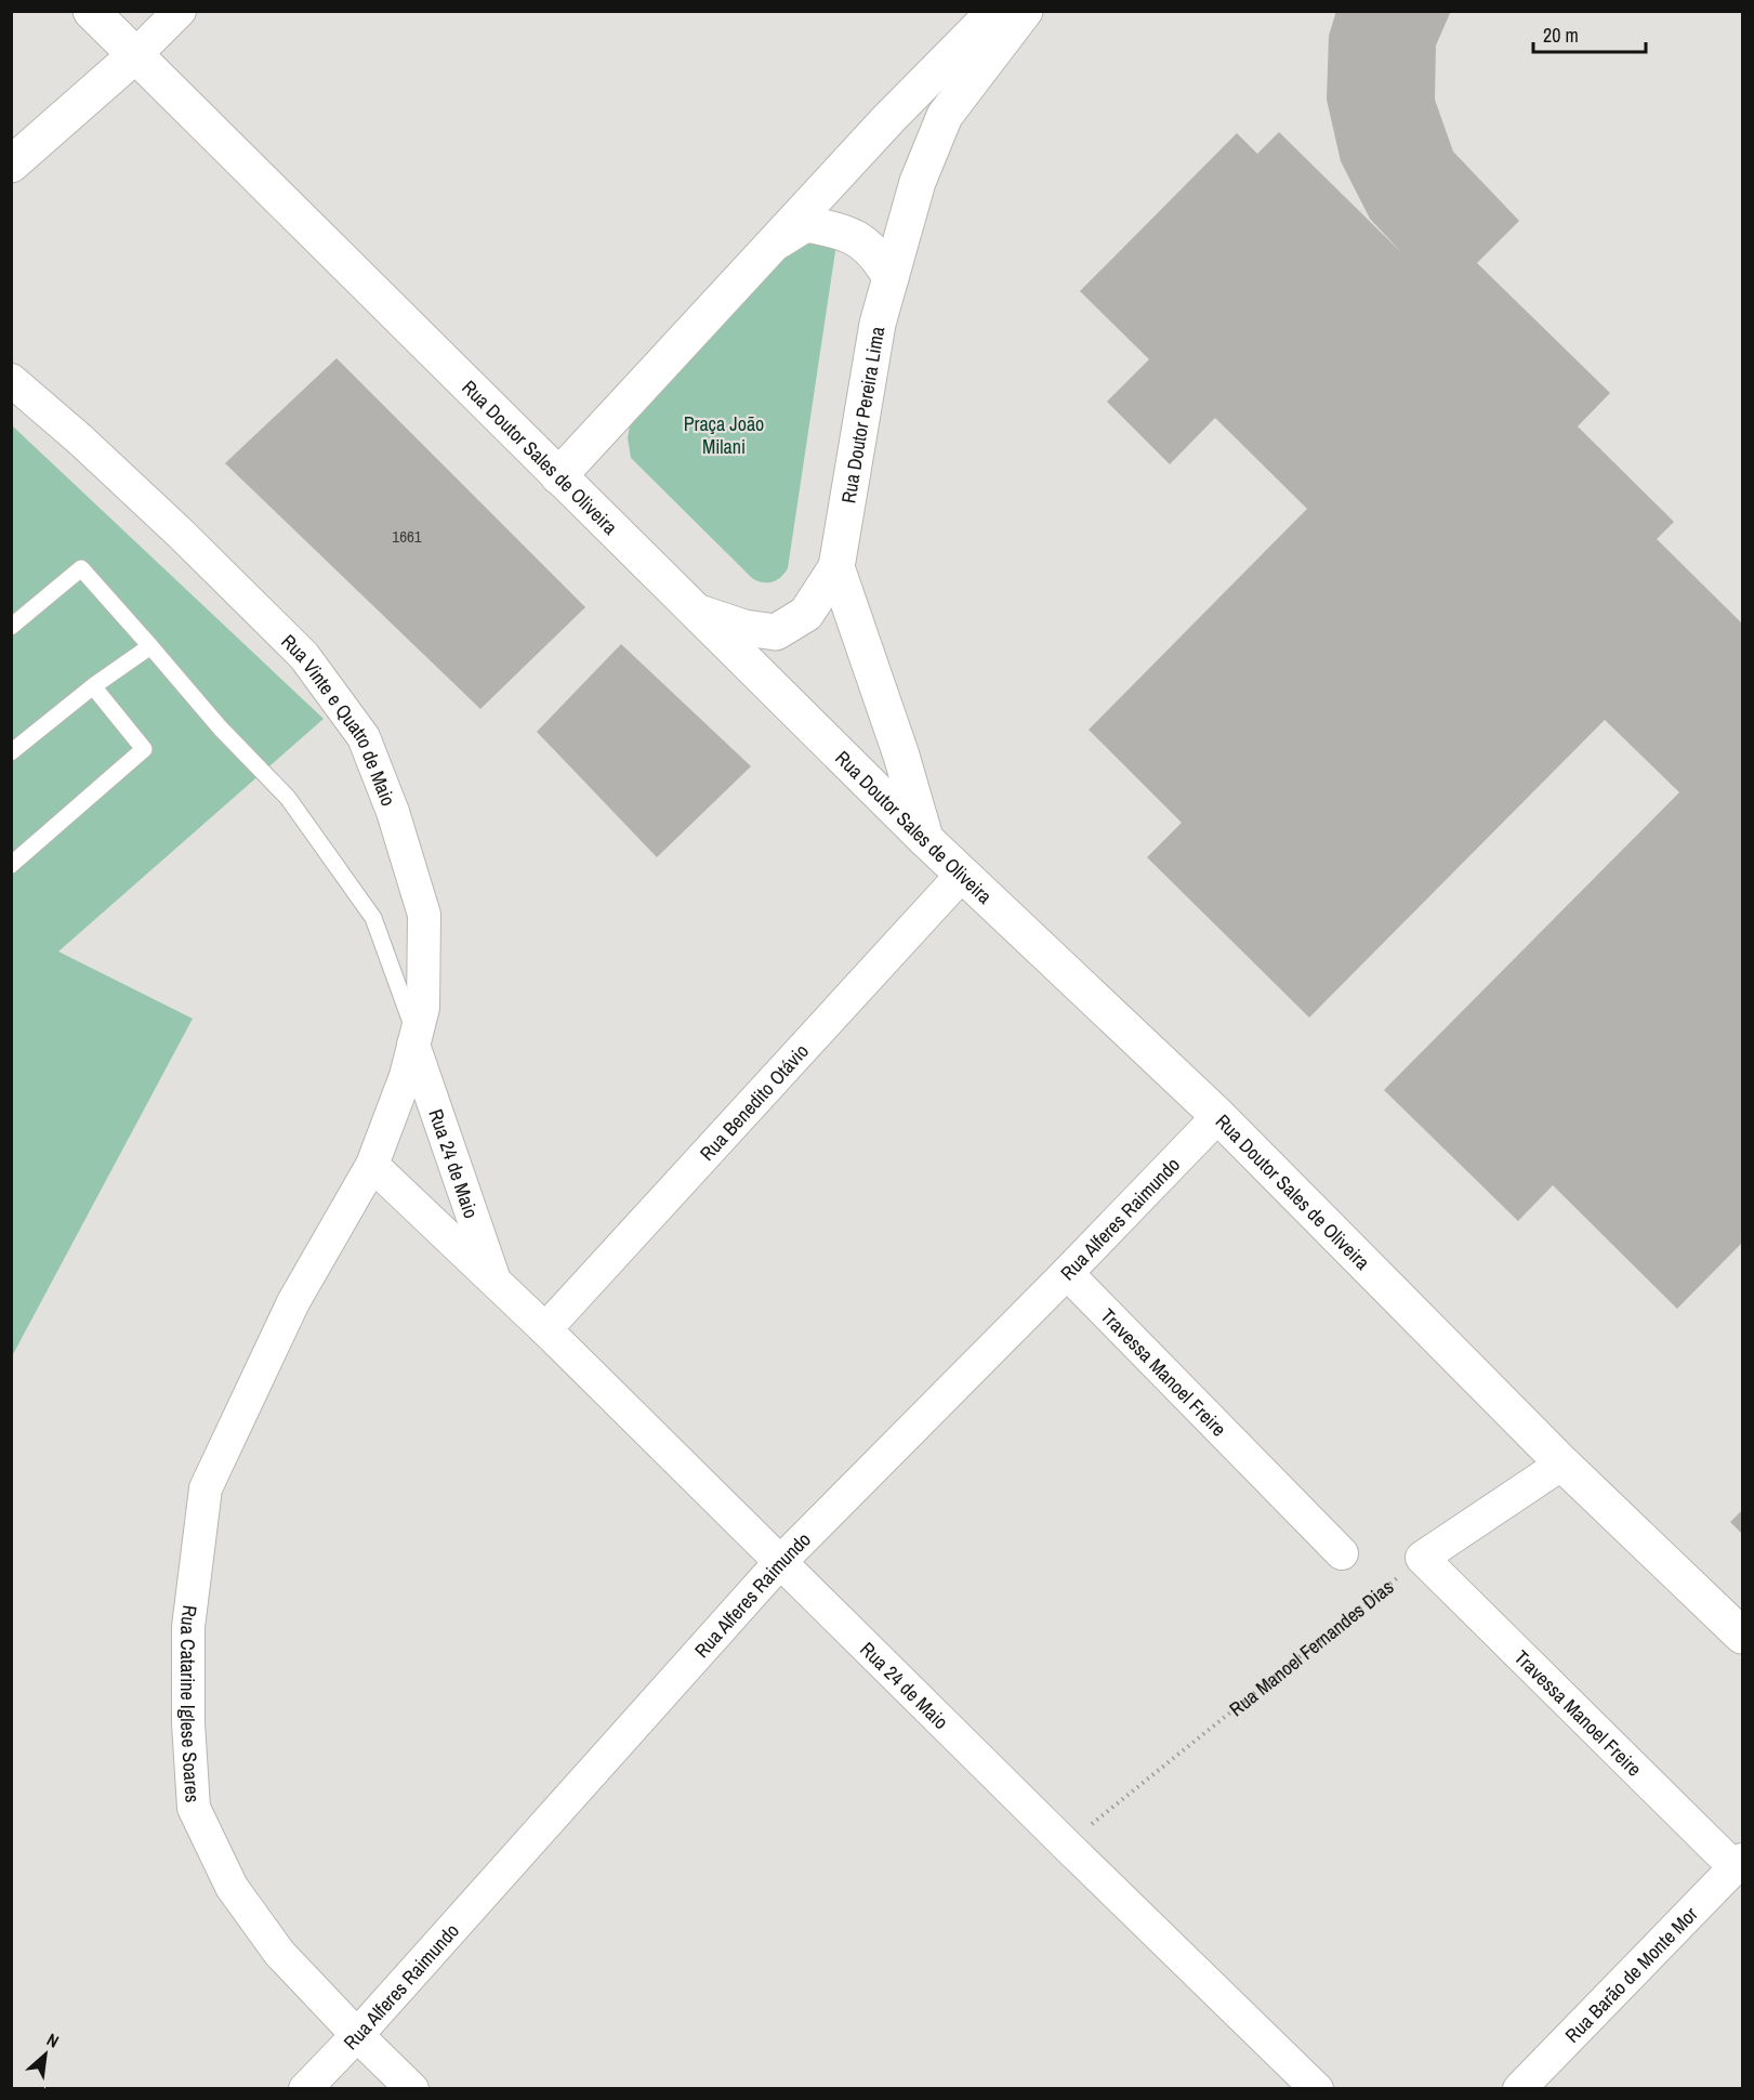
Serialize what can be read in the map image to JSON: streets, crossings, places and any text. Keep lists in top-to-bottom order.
{
  "streets": {
    "main road": ["Rua Doutor Pereira Lima", "Rua Doutor Sales de Oliveira"],
    "street": [
      "Rua Vinte e Quatro de Maio",
      "Rua Benedito Otávio",
      "Rua 24 de Maio",
      "Rua Alferes Raimundo",
      "Travessa Manoel Freire",
      "Rua Catarine Iglese Soares",
      "Rua Barão de Monte Mor"
    ],
    "path": ["Rua Manoel Fernandes Dias"]
  },
  "crossings": [
    ["Rua Doutor Pereira Lima", "Rua Doutor Sales de Oliveira"],
    ["Rua Doutor Sales de Oliveira", "Rua Benedito Otávio"],
    ["Rua Doutor Sales de Oliveira", "Rua Alferes Raimundo"],
    ["Rua Vinte e Quatro de Maio", "Rua 24 de Maio"],
    ["Rua Vinte e Quatro de Maio", "Rua Catarine Iglese Soares"],
    ["Rua Benedito Otávio", "Rua 24 de Maio"],
    ["Rua 24 de Maio", "Rua Alferes Raimundo"],
    ["Rua 24 de Maio", "Rua Manoel Fernandes Dias"],
    ["Rua 24 de Maio", "Rua Catarine Iglese Soares"],
    ["Rua Alferes Raimundo", "Travessa Manoel Freire"],
    ["Rua Alferes Raimundo", "Rua Catarine Iglese Soares"],
    ["Travessa Manoel Freire", "Rua Manoel Fernandes Dias"],
    ["Travessa Manoel Freire", "Rua Barão de Monte Mor"]
  ],
  "parks": ["Praça João Milani"],
  "house_numbers": ["1661"],
  "scale_bar": "20 m",
  "north": "top right"
}
